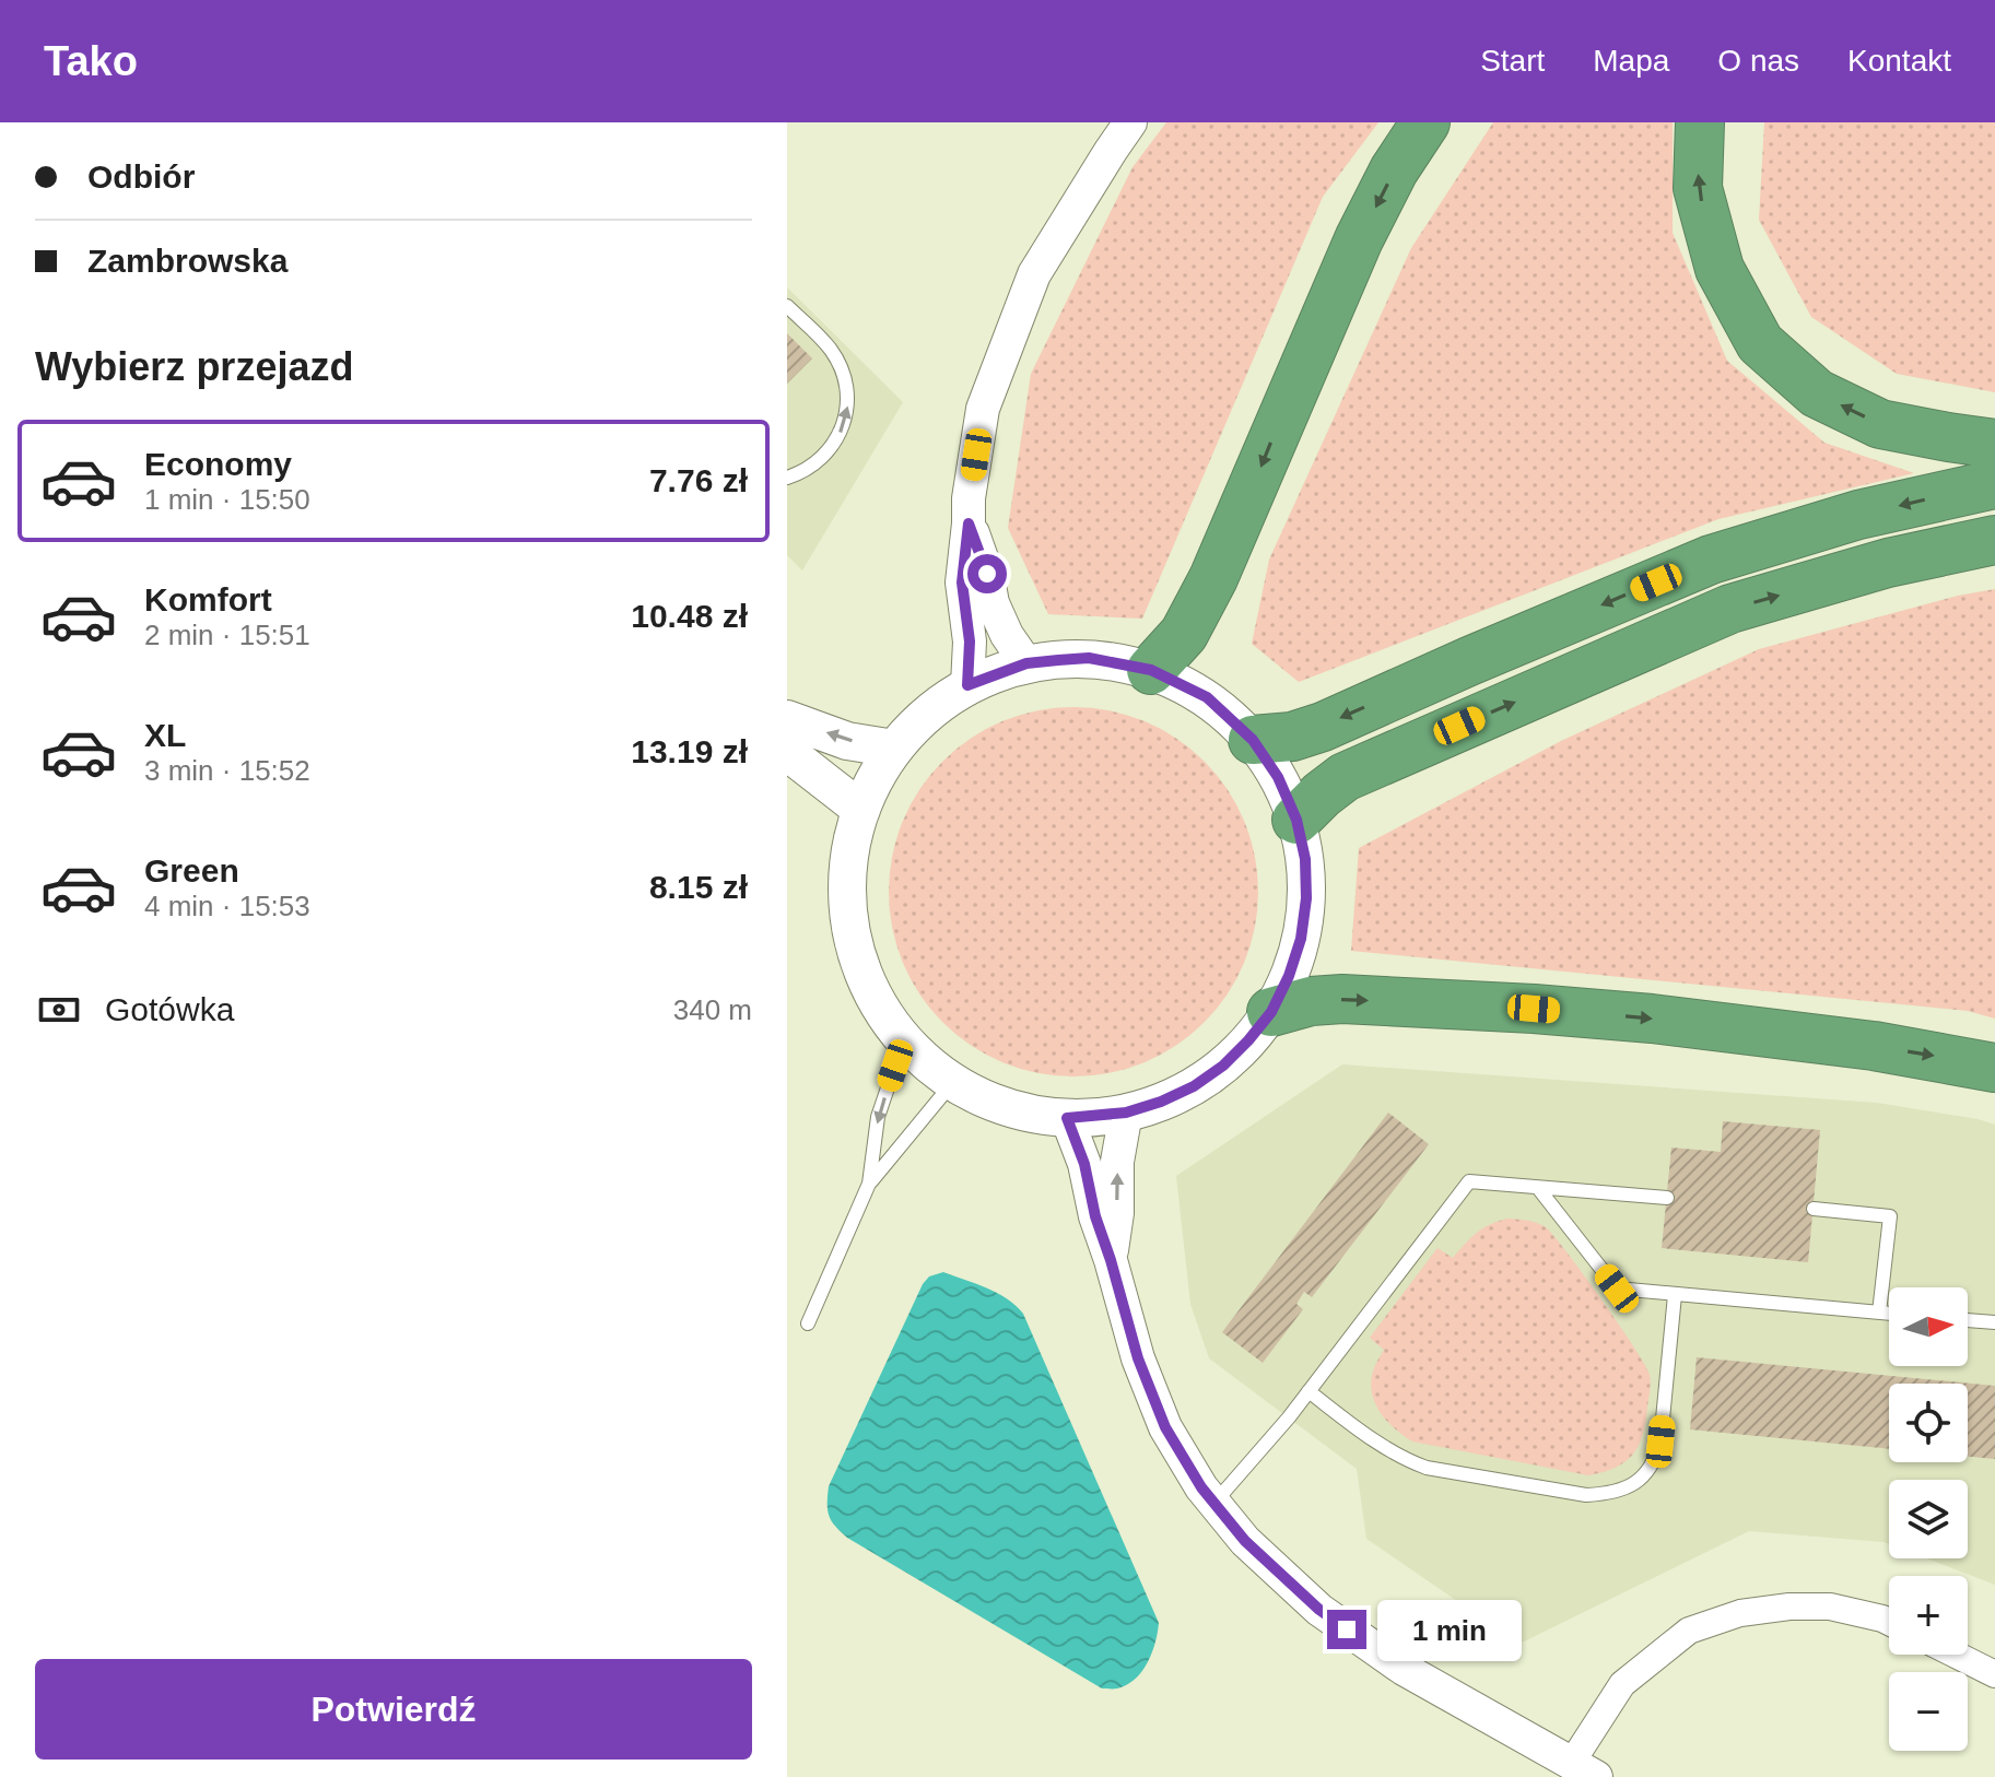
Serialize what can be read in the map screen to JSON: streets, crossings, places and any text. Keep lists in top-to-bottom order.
{
  "north": "right",
  "page": {
    "header": "Tako",
    "nav": [
      "Start",
      "Mapa",
      "O nas",
      "Kontakt"
    ],
    "banner": ["Odbiór", "Zambrowska"],
    "heading": "Wybierz przejazd",
    "list": [
      {
        "name": "Economy",
        "note": "1 min · 15:50",
        "value": "7.76 zł"
      },
      {
        "name": "Komfort",
        "note": "2 min · 15:51",
        "value": "10.48 zł"
      },
      {
        "name": "XL",
        "note": "3 min · 15:52",
        "value": "13.19 zł"
      },
      {
        "name": "Green",
        "note": "4 min · 15:53",
        "value": "8.15 zł"
      }
    ],
    "pay": ["Gotówka", "340 m"],
    "map_buttons": ["+", "−"],
    "bubble": "1 min",
    "buttons": "Potwierdź"
  }
}
